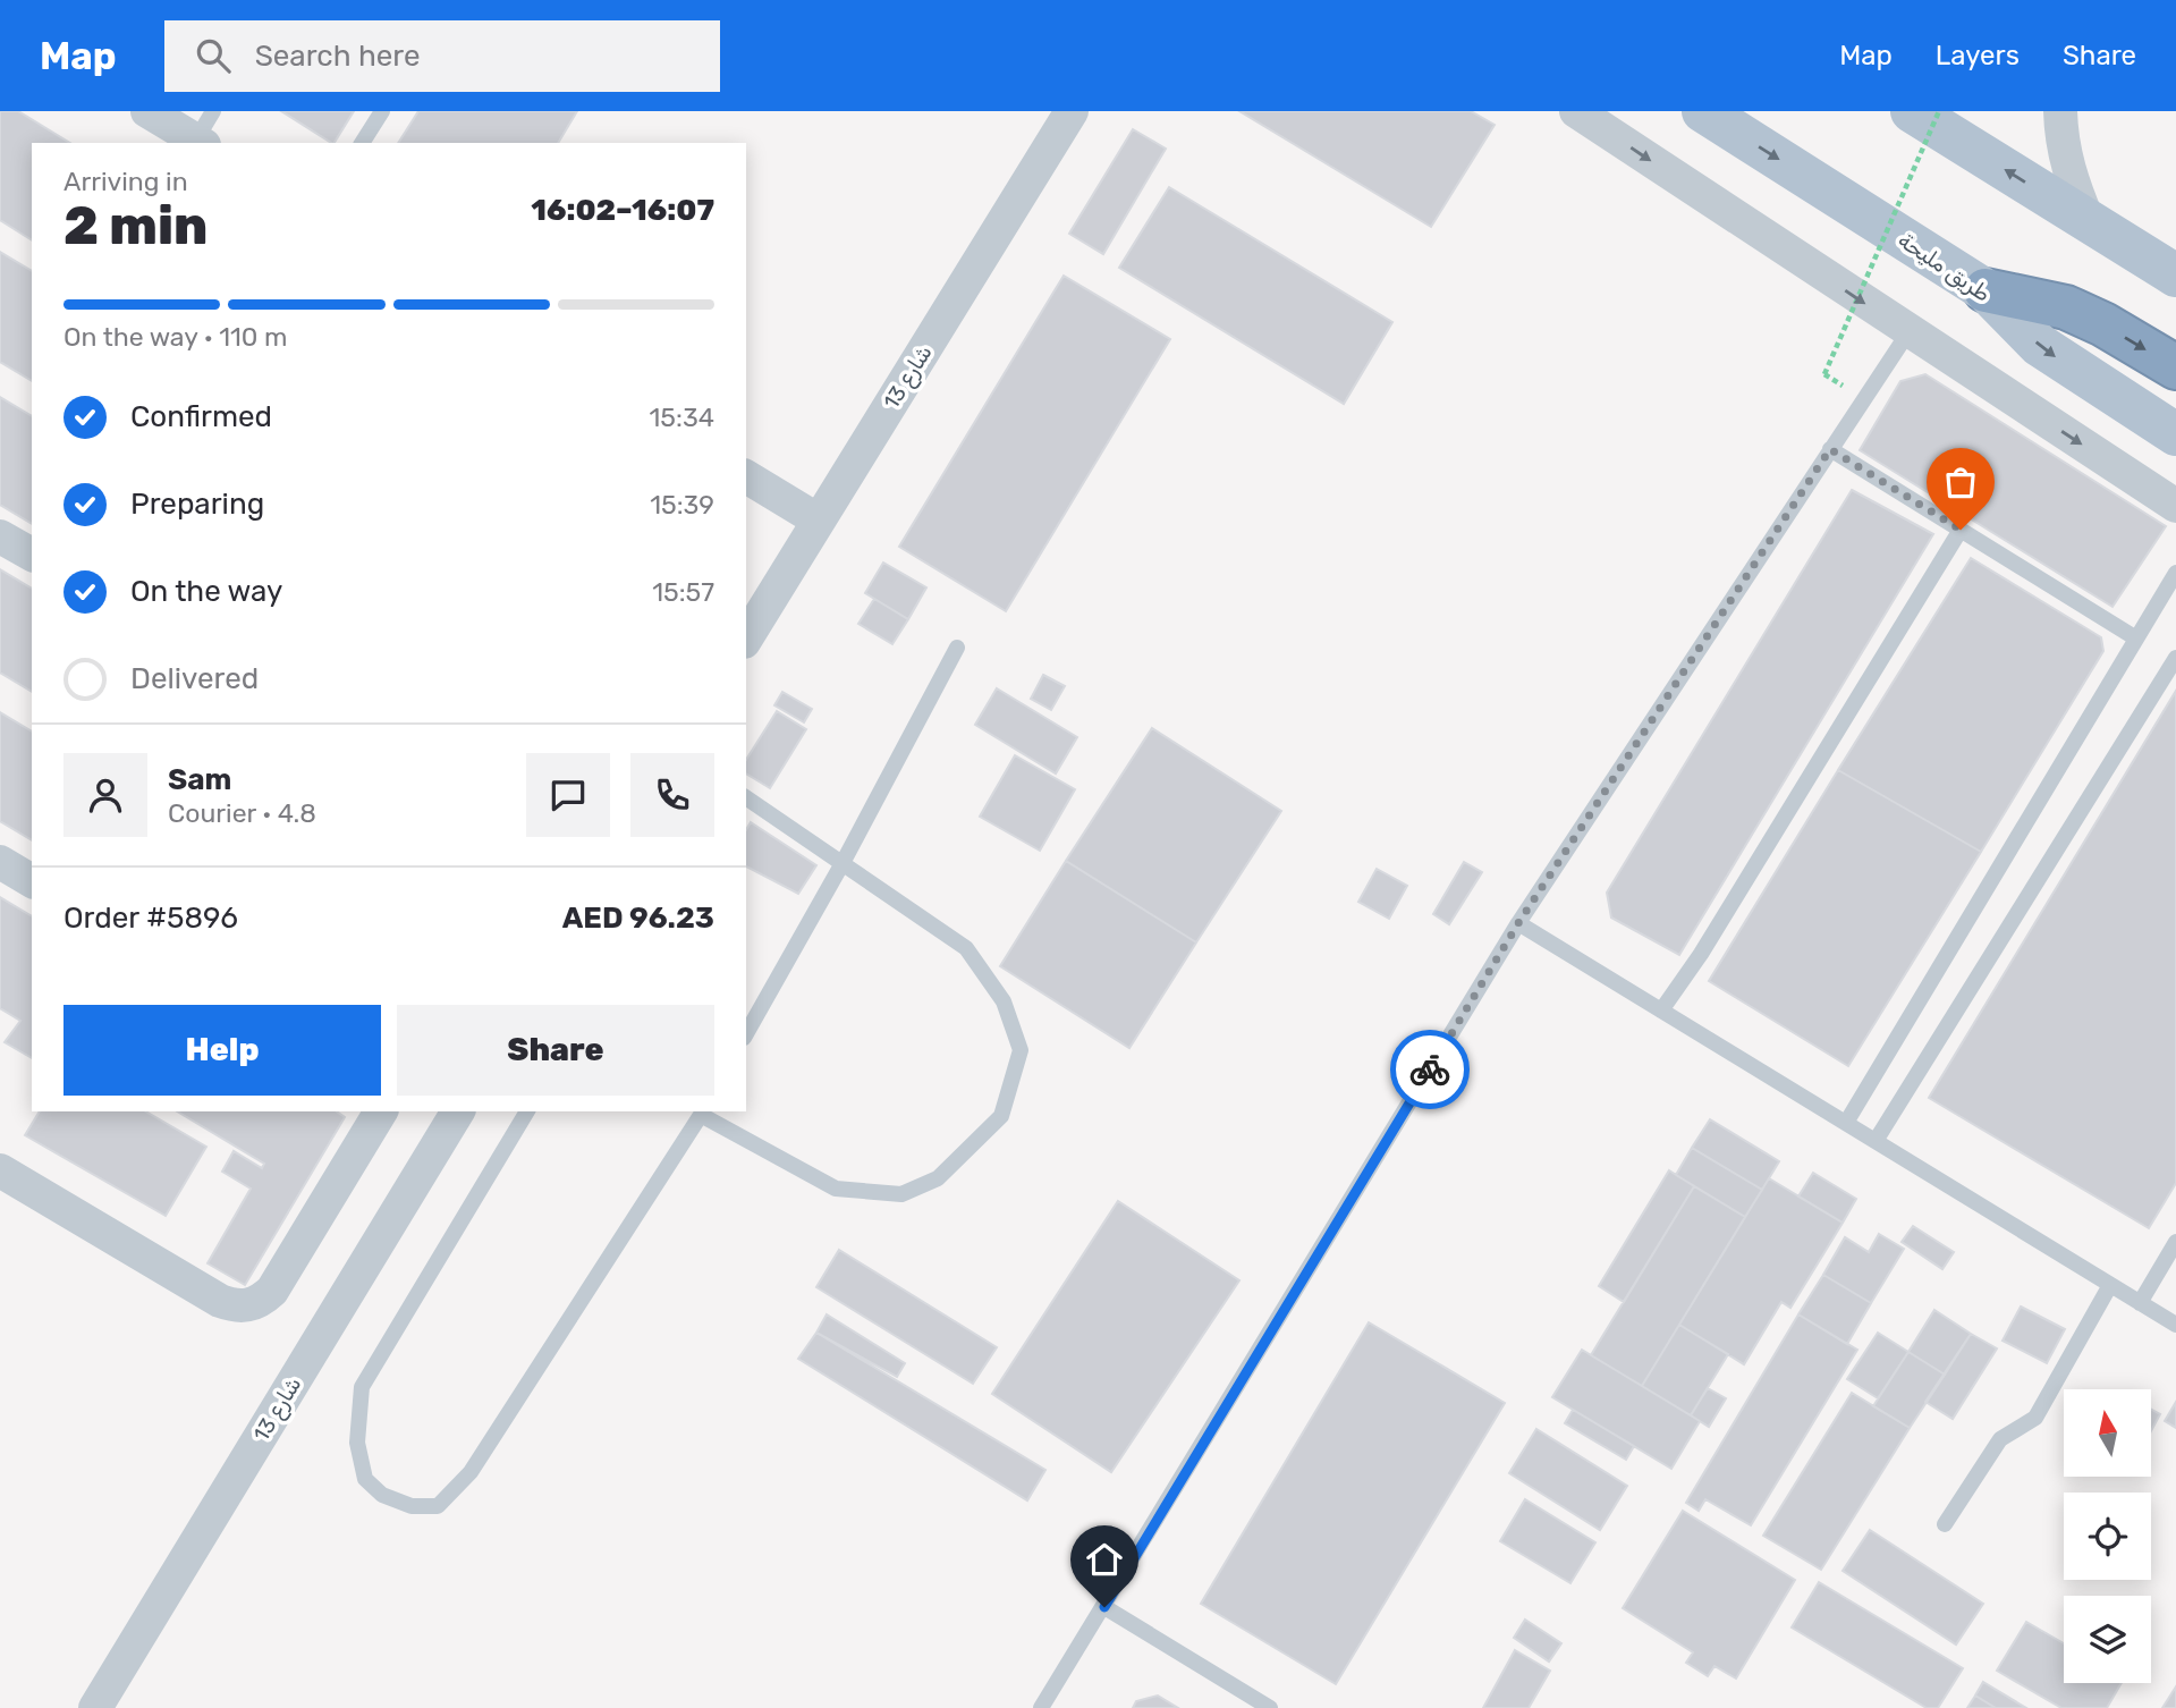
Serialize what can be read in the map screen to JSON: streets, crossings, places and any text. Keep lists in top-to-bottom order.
{
  "streets": {
    "main road": ["طريق مليحة"],
    "street": ["شارع 13"]
  },
  "north": "top",
  "page": {
    "header": "Map",
    "search": "Search here",
    "nav": ["Map", "Layers", "Share"],
    "heading": ["2 min", "Arriving in", "16:02–16:07"],
    "panel": [
      "Sam",
      "Courier · 4.8",
      "Order #5896",
      "AED 96.23"
    ],
    "bar": "On the way · 110 m",
    "list": [
      ["Confirmed", "15:34"],
      ["Preparing", "15:39"],
      ["On the way", "15:57"],
      "Delivered"
    ],
    "buttons": ["Help", "Share"]
  }
}
